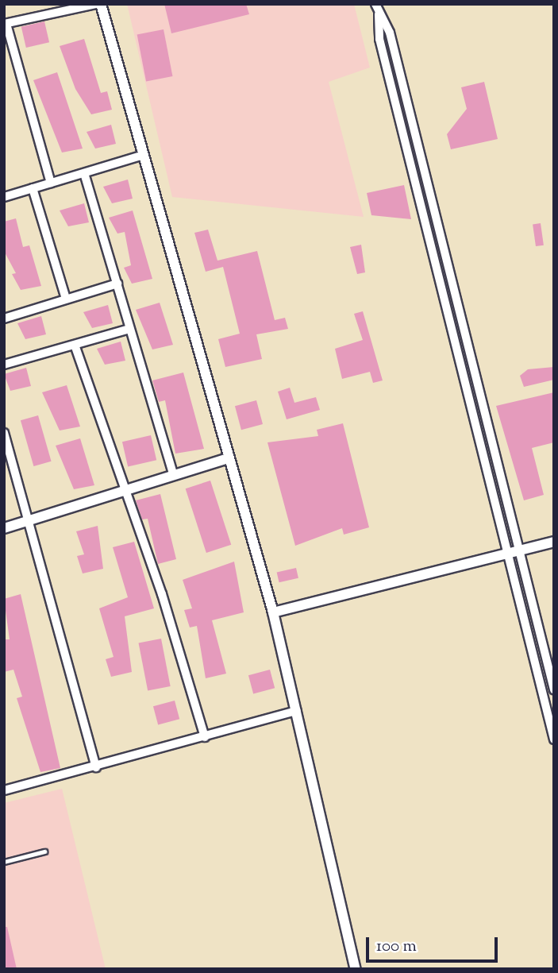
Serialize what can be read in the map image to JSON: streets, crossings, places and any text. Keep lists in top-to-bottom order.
{
  "scale_bar": "100 m"
}
